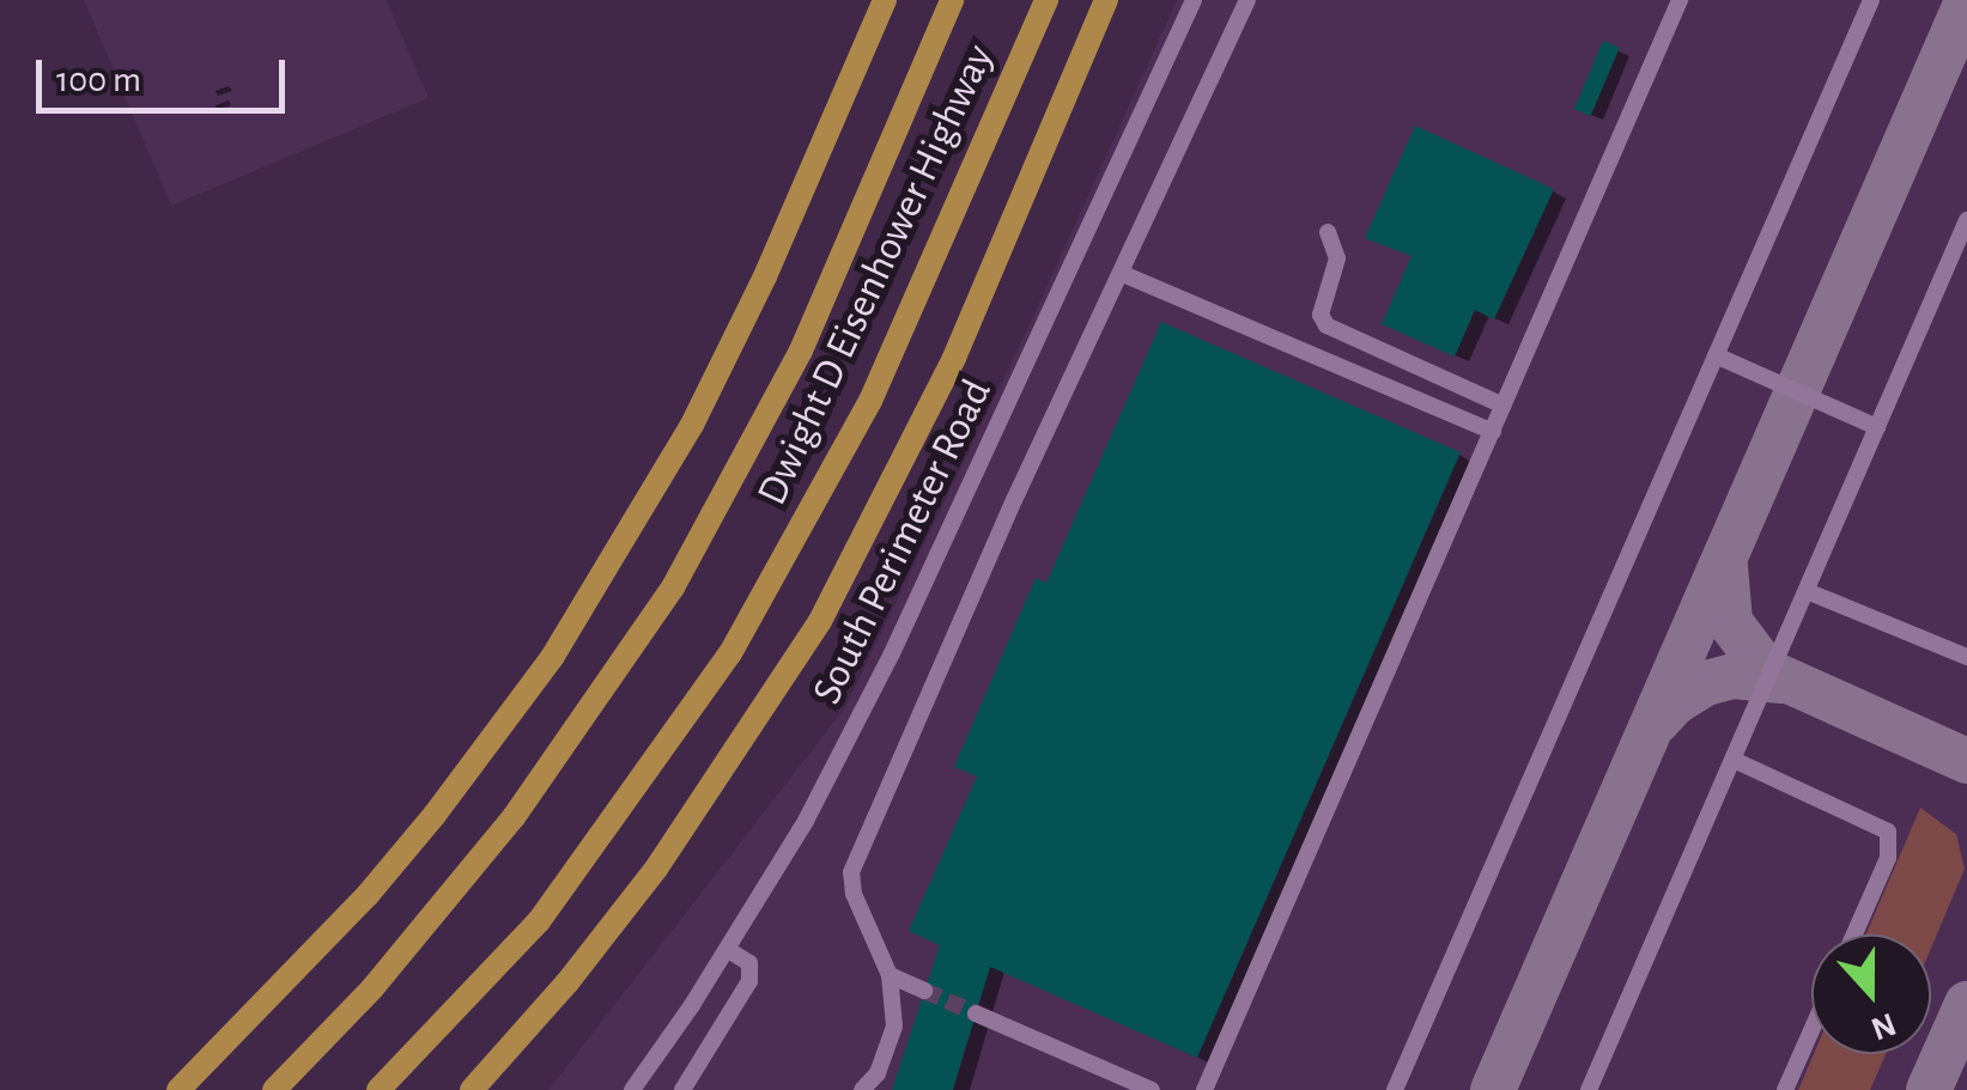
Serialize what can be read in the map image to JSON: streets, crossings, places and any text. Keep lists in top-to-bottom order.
{
  "streets": {
    "highway": ["Dwight D Eisenhower Highway"],
    "street": ["South Perimeter Road"]
  },
  "scale_bar": "100 m",
  "north": "bottom"
}
